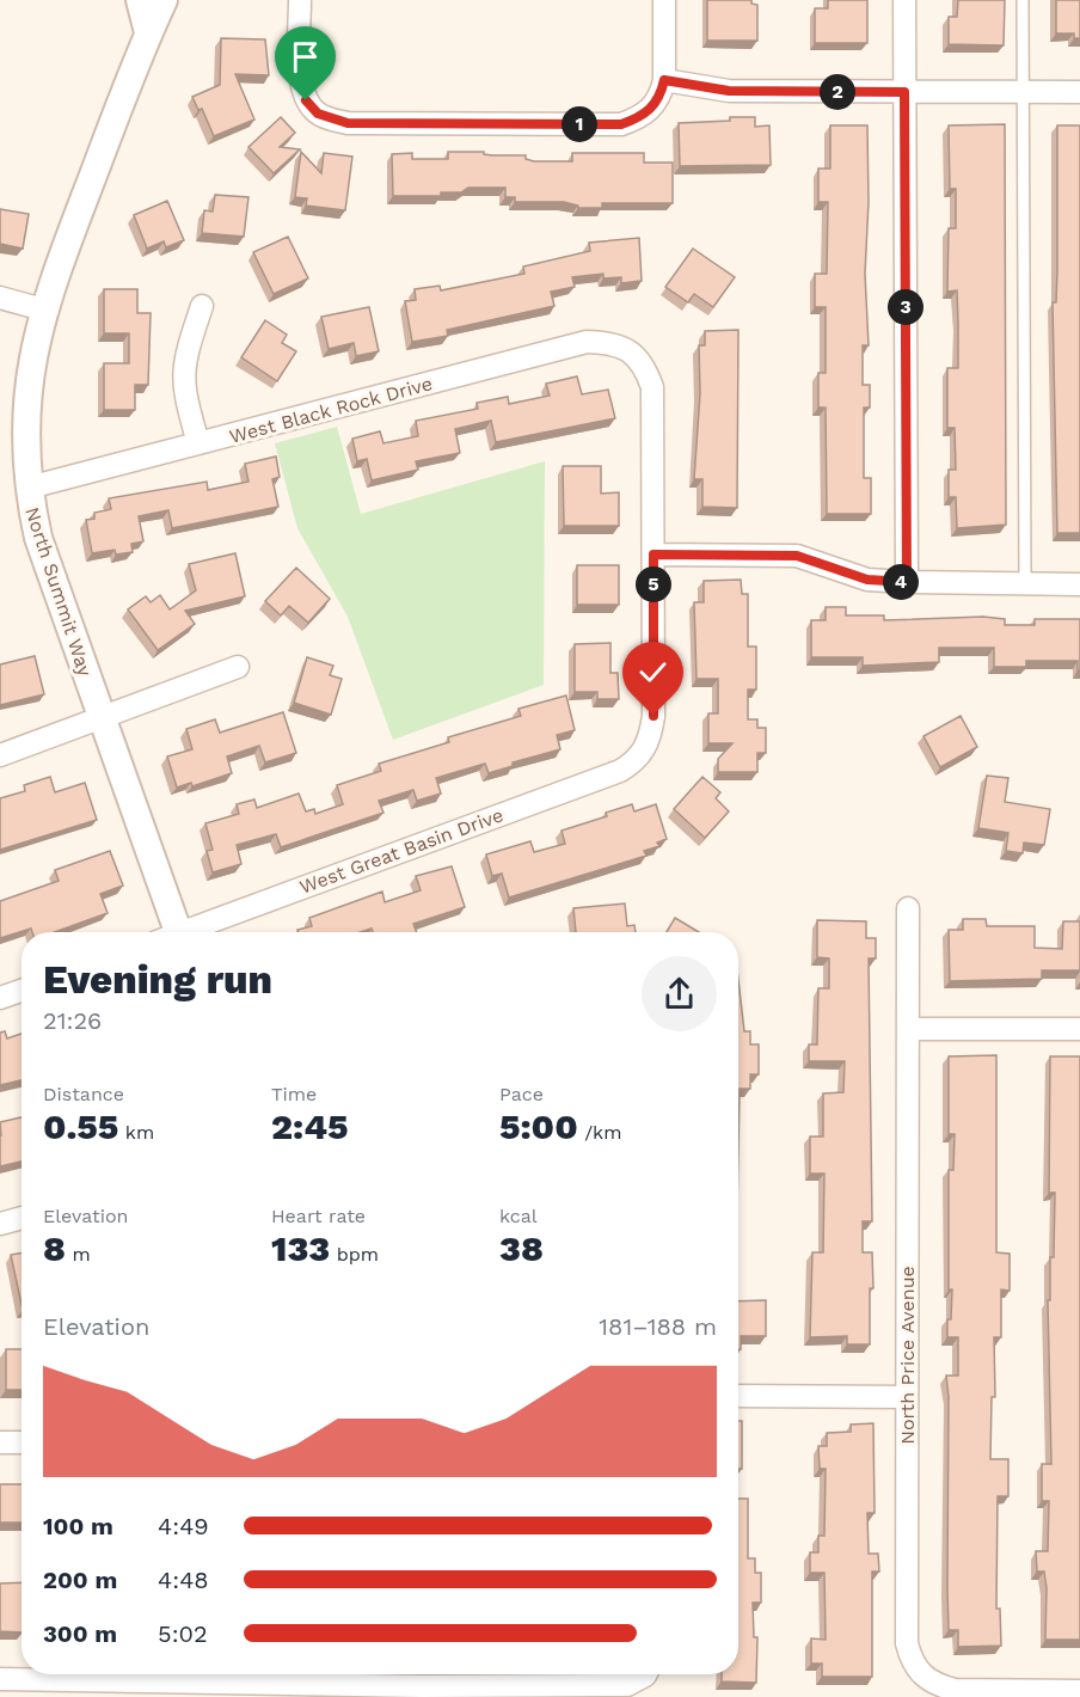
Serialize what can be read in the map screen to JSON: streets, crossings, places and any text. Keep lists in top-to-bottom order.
{
  "streets": {
    "street": [
      "West Black Rock Drive",
      "North Summit Way",
      "West Great Basin Drive",
      "North Price Avenue"
    ]
  },
  "crossings": [
    ["West Black Rock Drive", "North Summit Way"],
    ["West Black Rock Drive", "West Great Basin Drive"]
  ],
  "page": {
    "pins": [
      "2",
      "1",
      "3",
      "4",
      "5"
    ],
    "heading": ["Evening run", "21:26"],
    "stats": [
      ["Distance", "0.55 km"],
      ["Time", "2:45"],
      ["Pace", "5:00 /km"],
      ["Elevation", "8 m"],
      ["Heart rate", "133 bpm"],
      ["kcal", "38"]
    ],
    "chart": ["Elevation", "181–188 m"],
    "list": [
      {
        "name": "100 m",
        "note": "4:49"
      },
      {
        "name": "200 m",
        "note": "4:48"
      },
      {
        "name": "300 m",
        "note": "5:02"
      }
    ]
  }
}
